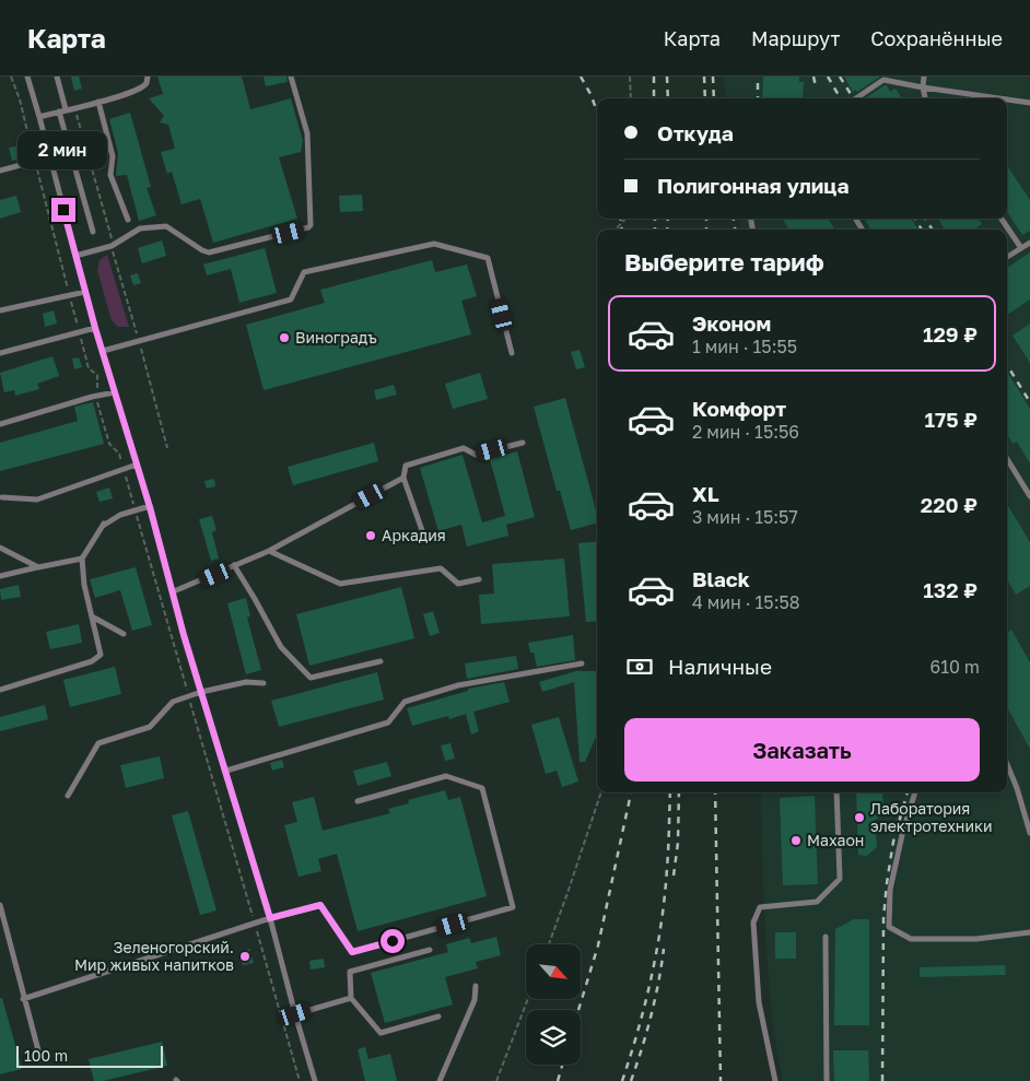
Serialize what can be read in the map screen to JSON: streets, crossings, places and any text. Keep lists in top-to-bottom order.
{
  "places": [
    "Виноградъ",
    "Аркадия",
    "Лаборатория электротехники",
    "Махаон",
    "Зеленогорский. Мир живых напитков"
  ],
  "scale_bar": "100 m",
  "north": "bottom right",
  "page": {
    "header": "Карта",
    "nav": ["Карта", "Маршрут", "Сохранённые"],
    "banner": ["Откуда", "Полигонная улица"],
    "bubble": "2 мин",
    "heading": "Выберите тариф",
    "list": [
      {
        "name": "Эконом",
        "note": "1 мин · 15:55",
        "value": "129 ₽"
      },
      {
        "name": "Комфорт",
        "note": "2 мин · 15:56",
        "value": "175 ₽"
      },
      {
        "name": "XL",
        "note": "3 мин · 15:57",
        "value": "220 ₽"
      },
      {
        "name": "Black",
        "note": "4 мин · 15:58",
        "value": "132 ₽"
      }
    ],
    "pay": ["Наличные", "610 m"],
    "buttons": "Заказать",
    "scale": "100 m"
  }
}
